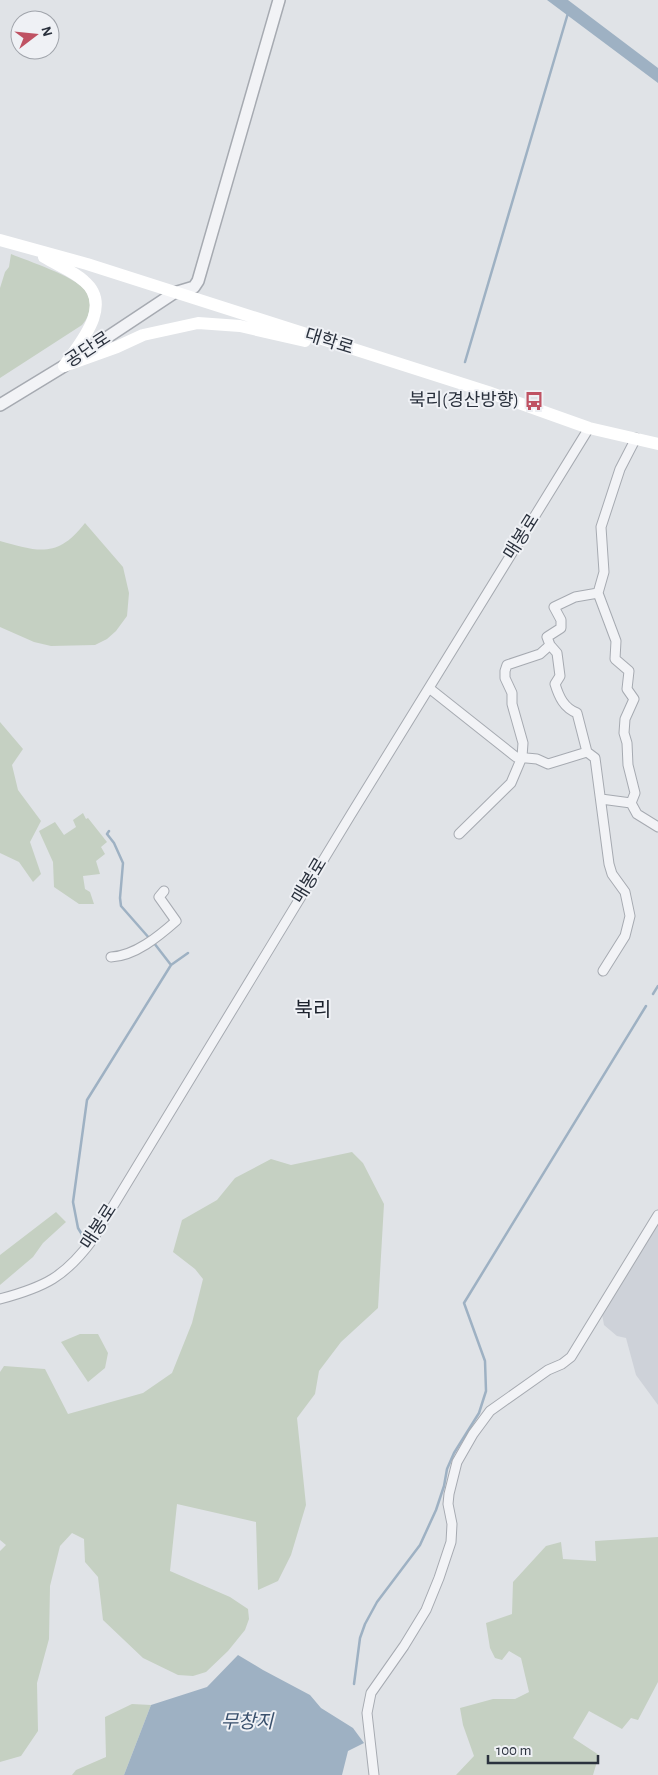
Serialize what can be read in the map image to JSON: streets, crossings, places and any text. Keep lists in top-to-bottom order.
{
  "streets": {
    "main road": ["대학로"],
    "street": ["공단로", "매봉로"]
  },
  "crossings": [
    ["대학로", "공단로"],
    ["대학로", "매봉로"]
  ],
  "districts": ["북리"],
  "water": ["무창지"],
  "places": {
    "bus stop": ["북리(경산방향)"]
  },
  "scale_bar": "100 m",
  "north": "right"
}
